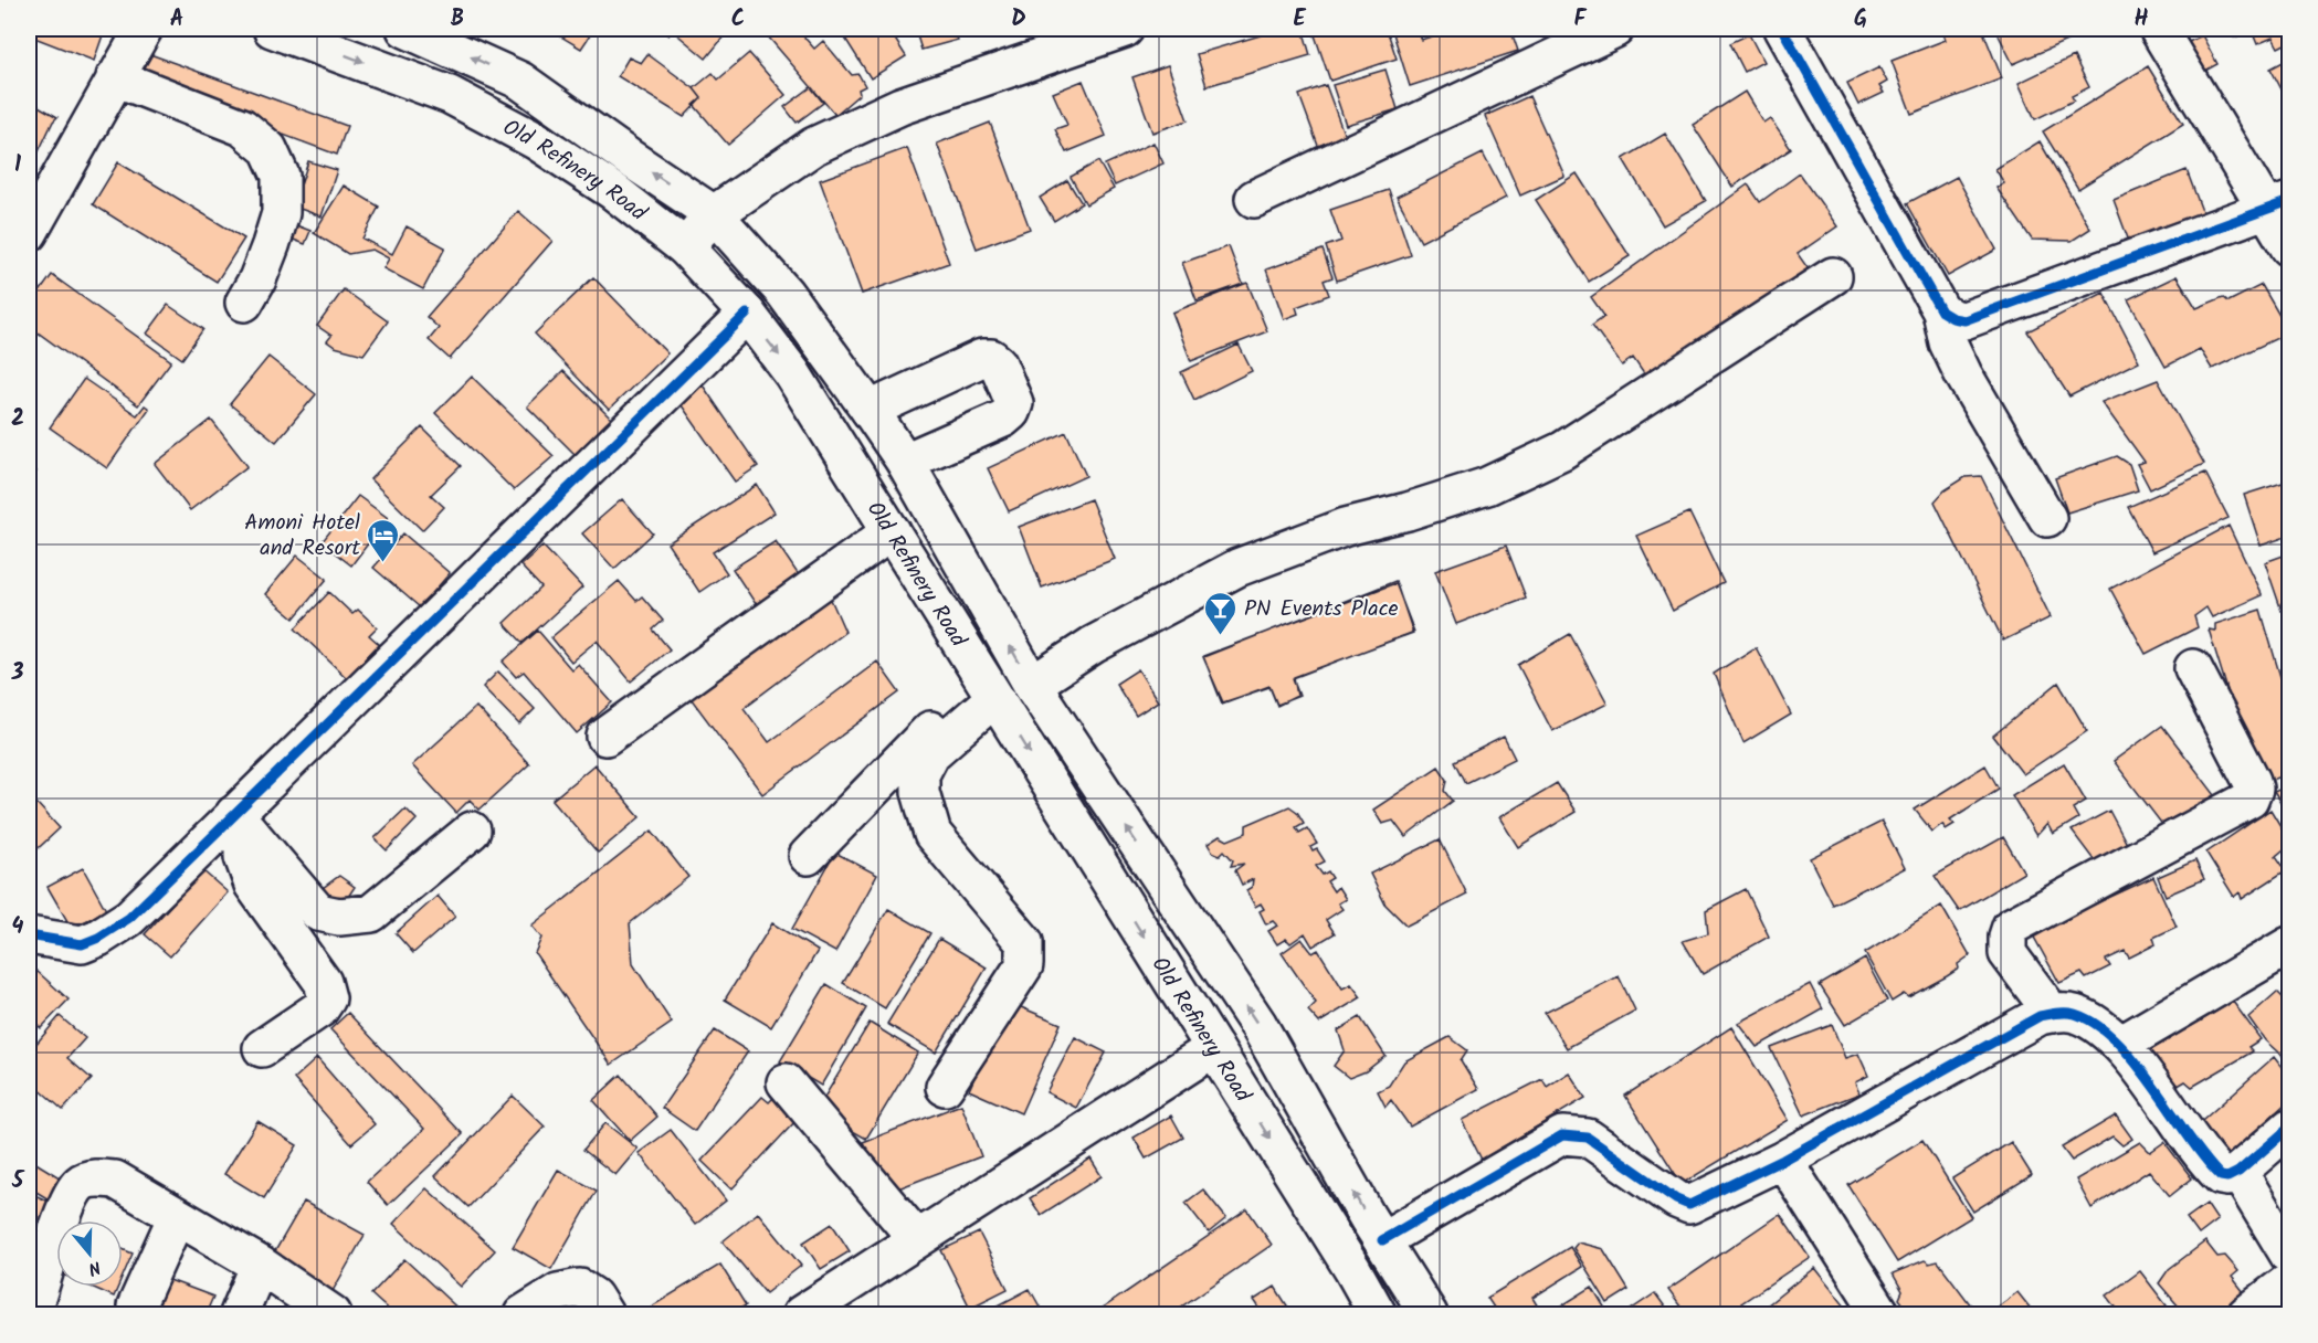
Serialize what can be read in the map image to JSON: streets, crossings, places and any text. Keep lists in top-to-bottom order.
{
  "streets": {
    "street": ["Old Refinery Road"]
  },
  "places": {
    "hotel": ["Amoni Hotel and Resort"],
    "bar": ["PN Events Place"]
  },
  "north": "bottom",
  "grid": {
    "columns": [
      "A",
      "B",
      "C",
      "D",
      "E",
      "F",
      "G",
      "H"
    ],
    "rows": [
      "1",
      "2",
      "3",
      "4",
      "5"
    ]
  }
}
